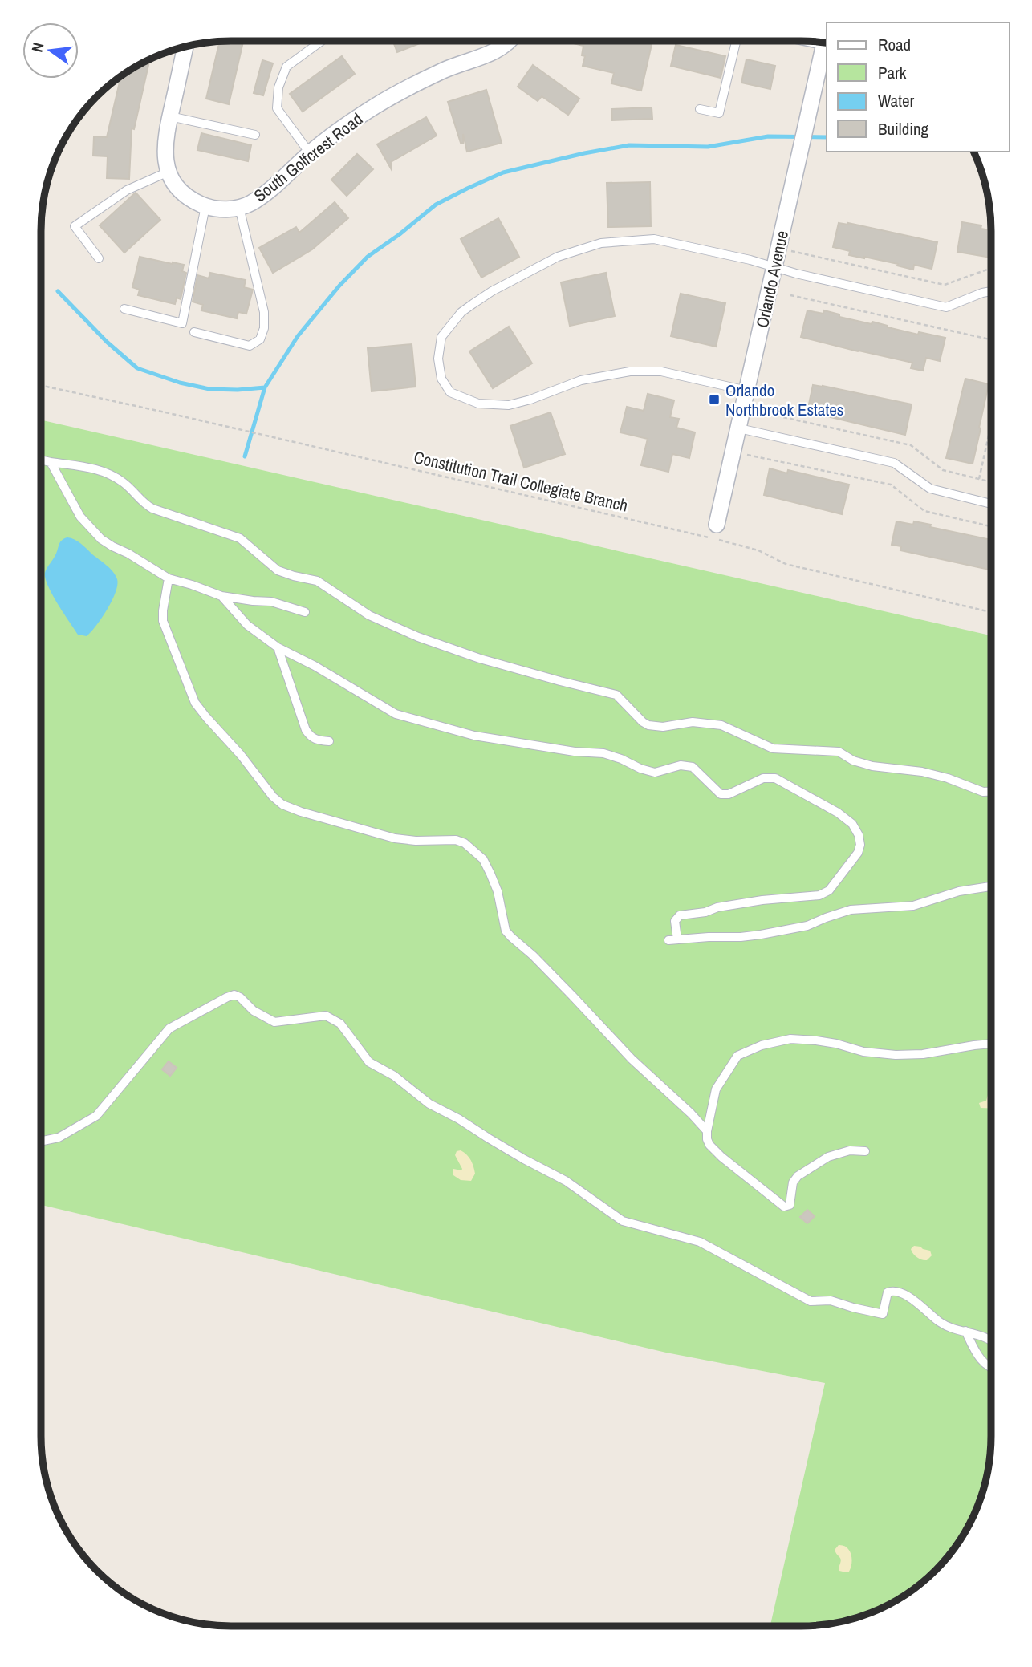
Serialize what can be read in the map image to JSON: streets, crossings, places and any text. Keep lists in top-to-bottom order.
{
  "streets": {
    "street": ["South Golfcrest Road", "Orlando Avenue"],
    "path": ["Constitution Trail Collegiate Branch"]
  },
  "crossings": [
    ["Orlando Avenue", "Constitution Trail Collegiate Branch"]
  ],
  "places": {
    "transit": ["Orlando Northbrook Estates"]
  },
  "legend": [
    "Road",
    "Park",
    "Water",
    "Building"
  ],
  "north": "left"
}
